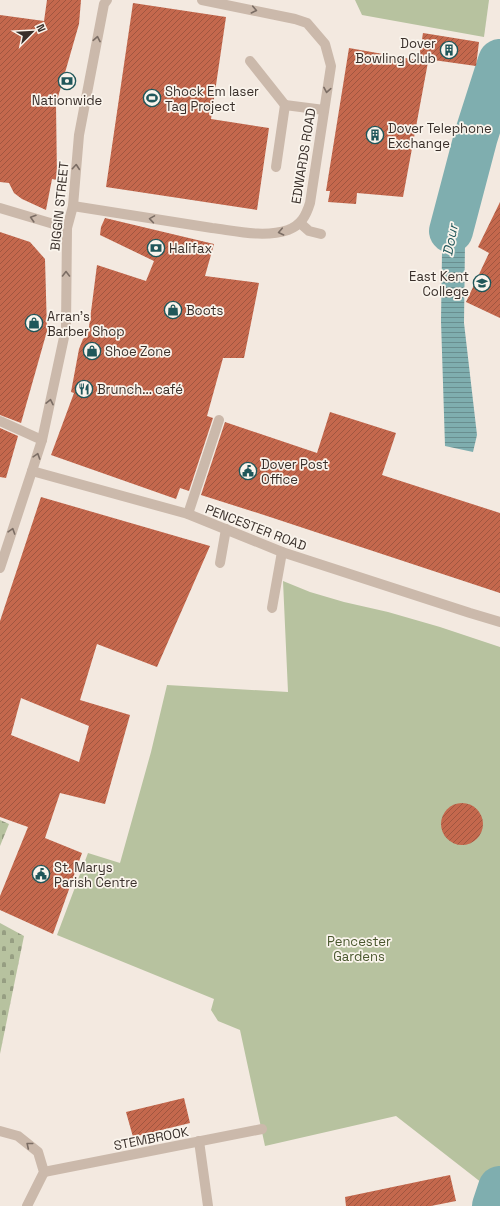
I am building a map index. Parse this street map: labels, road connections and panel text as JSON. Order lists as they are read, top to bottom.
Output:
{
  "streets": {
    "street": [
      "EDWARDS ROAD",
      "BIGGIN STREET",
      "PENCESTER ROAD",
      "STEMBROOK"
    ]
  },
  "crossings": [
    ["EDWARDS ROAD", "BIGGIN STREET"]
  ],
  "one_way": ["BIGGIN STREET"],
  "water": ["Dour"],
  "parks": ["Pencester Gardens"],
  "places": {
    "building": ["Dover Bowling Club", "Dover Telephone Exchange"],
    "bank": ["Nationwide", "Halifax"],
    "sports": ["Shock Em laser Tag Project"],
    "school or university": ["East Kent College"],
    "shop": ["Boots", "Arran's Barber Shop", "Shoe Zone"],
    "restaurant": ["Brunch... café"],
    "public building": ["Dover Post Office", "St. Marys Parish Centre"]
  },
  "north": "top right"
}
